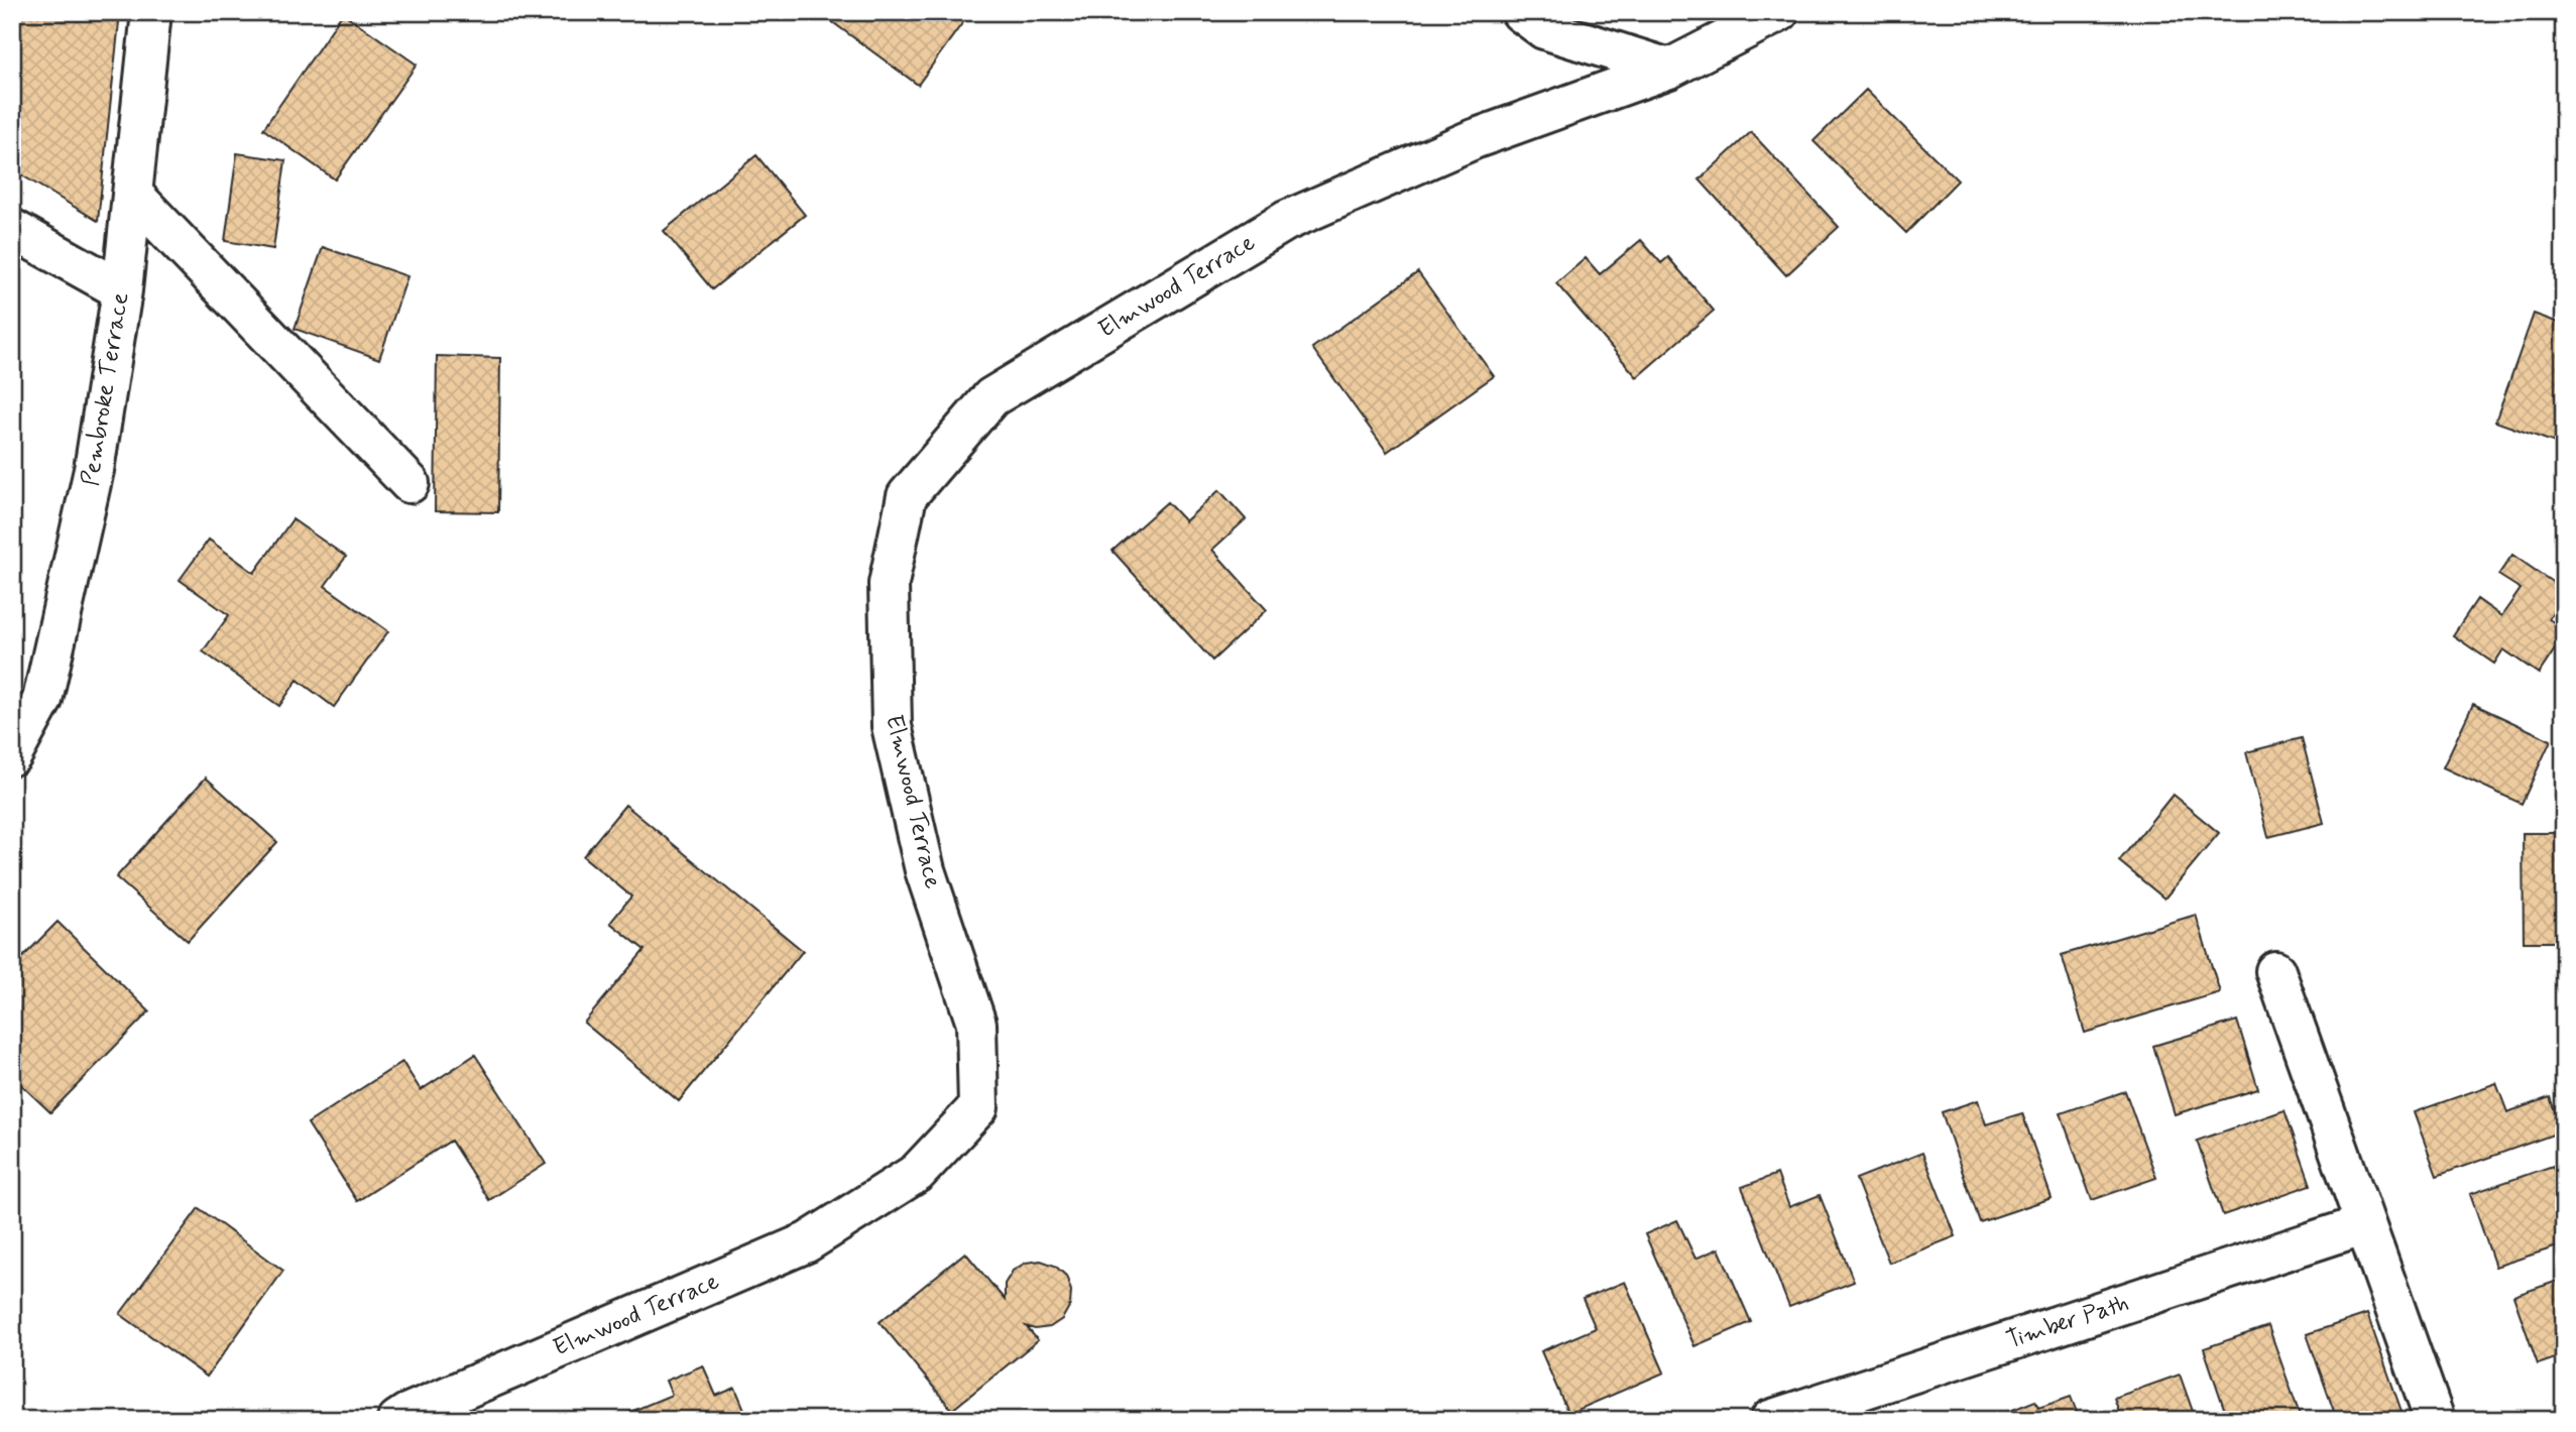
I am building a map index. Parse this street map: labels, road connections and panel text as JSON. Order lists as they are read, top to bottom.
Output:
{
  "streets": {
    "street": ["Elmwood Terrace", "Pembroke Terrace", "Timber Path"]
  }
}
